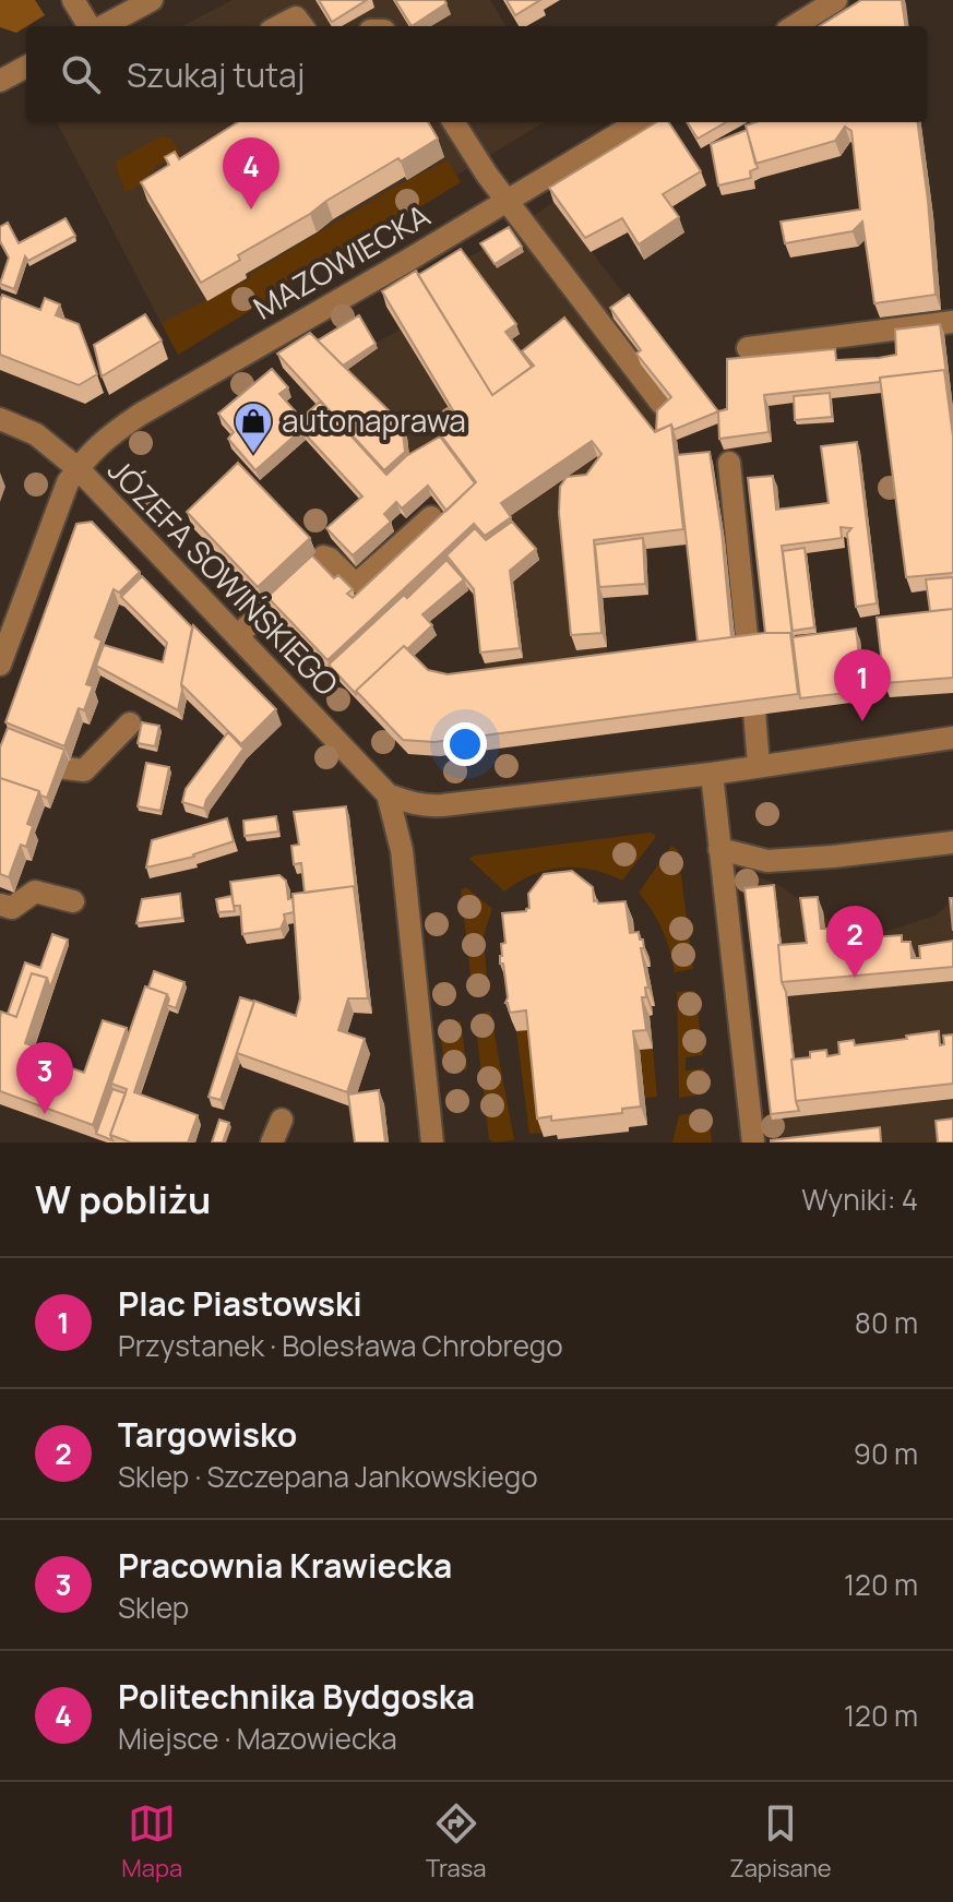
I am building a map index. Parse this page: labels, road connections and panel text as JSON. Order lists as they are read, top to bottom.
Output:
{
  "streets": {
    "street": ["MAZOWIECKA", "JÓZEFA SOWIŃSKIEGO"]
  },
  "crossings": [
    ["MAZOWIECKA", "JÓZEFA SOWIŃSKIEGO"]
  ],
  "places": {
    "shop": ["autonaprawa"]
  },
  "page": {
    "search": "Szukaj tutaj",
    "pins": [
      "4",
      "1",
      "2",
      "3"
    ],
    "heading": ["W pobliżu", "Wyniki: 4"],
    "list": [
      {
        "mark": "1",
        "name": "Plac Piastowski",
        "note": "Przystanek · Bolesława Chrobrego",
        "value": "80 m"
      },
      {
        "mark": "2",
        "name": "Targowisko",
        "note": "Sklep · Szczepana Jankowskiego",
        "value": "90 m"
      },
      {
        "mark": "3",
        "name": "Pracownia Krawiecka",
        "note": "Sklep",
        "value": "120 m"
      },
      {
        "mark": "4",
        "name": "Politechnika Bydgoska",
        "note": "Miejsce · Mazowiecka",
        "value": "120 m"
      }
    ],
    "nav": ["Mapa", "Trasa", "Zapisane"]
  }
}
